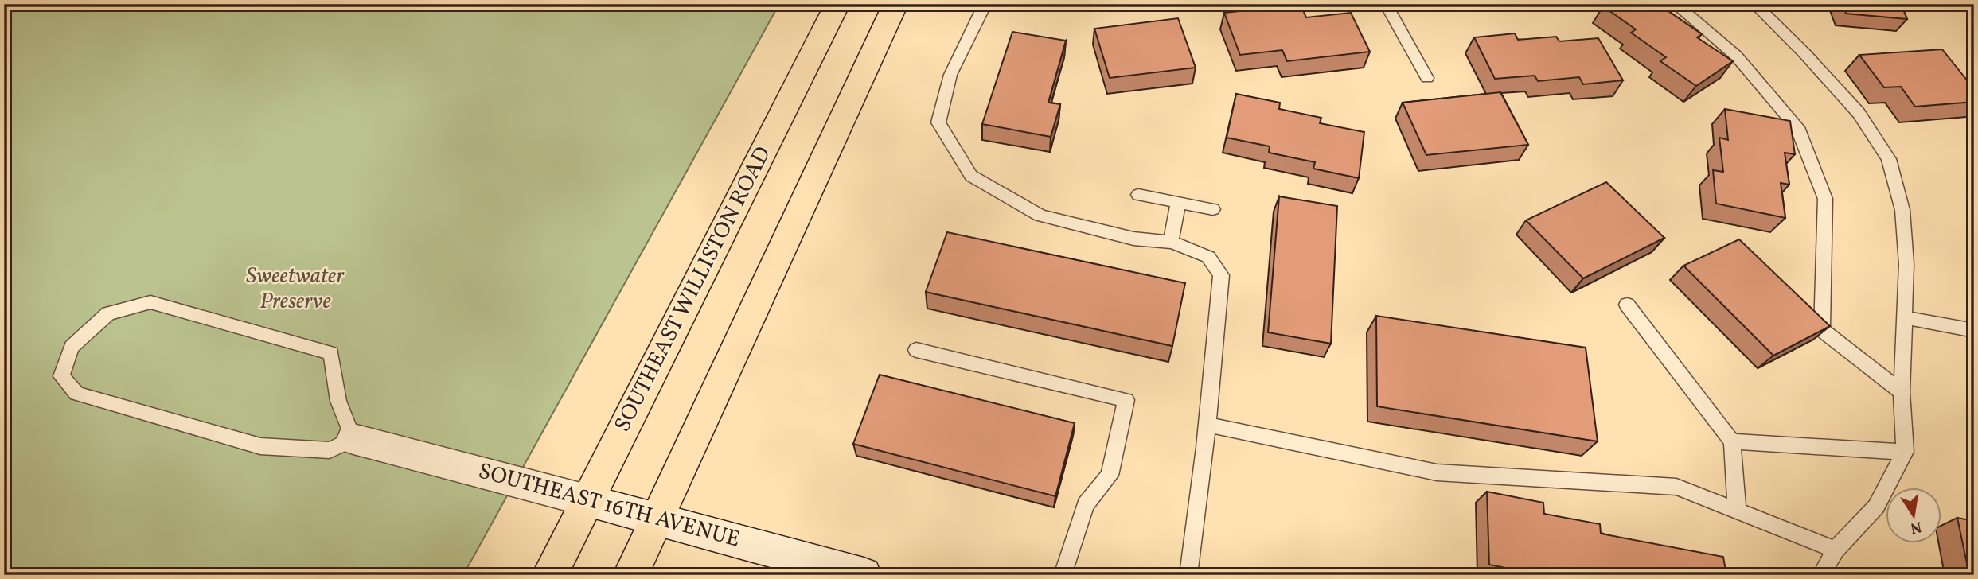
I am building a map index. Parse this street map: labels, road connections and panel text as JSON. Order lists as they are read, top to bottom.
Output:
{
  "streets": {
    "highway": ["SOUTHEAST WILLISTON ROAD"],
    "main road": ["SOUTHEAST 16TH AVENUE"]
  },
  "crossings": [
    ["SOUTHEAST WILLISTON ROAD", "SOUTHEAST 16TH AVENUE"]
  ],
  "parks": ["Sweetwater Preserve"],
  "north": "bottom"
}
